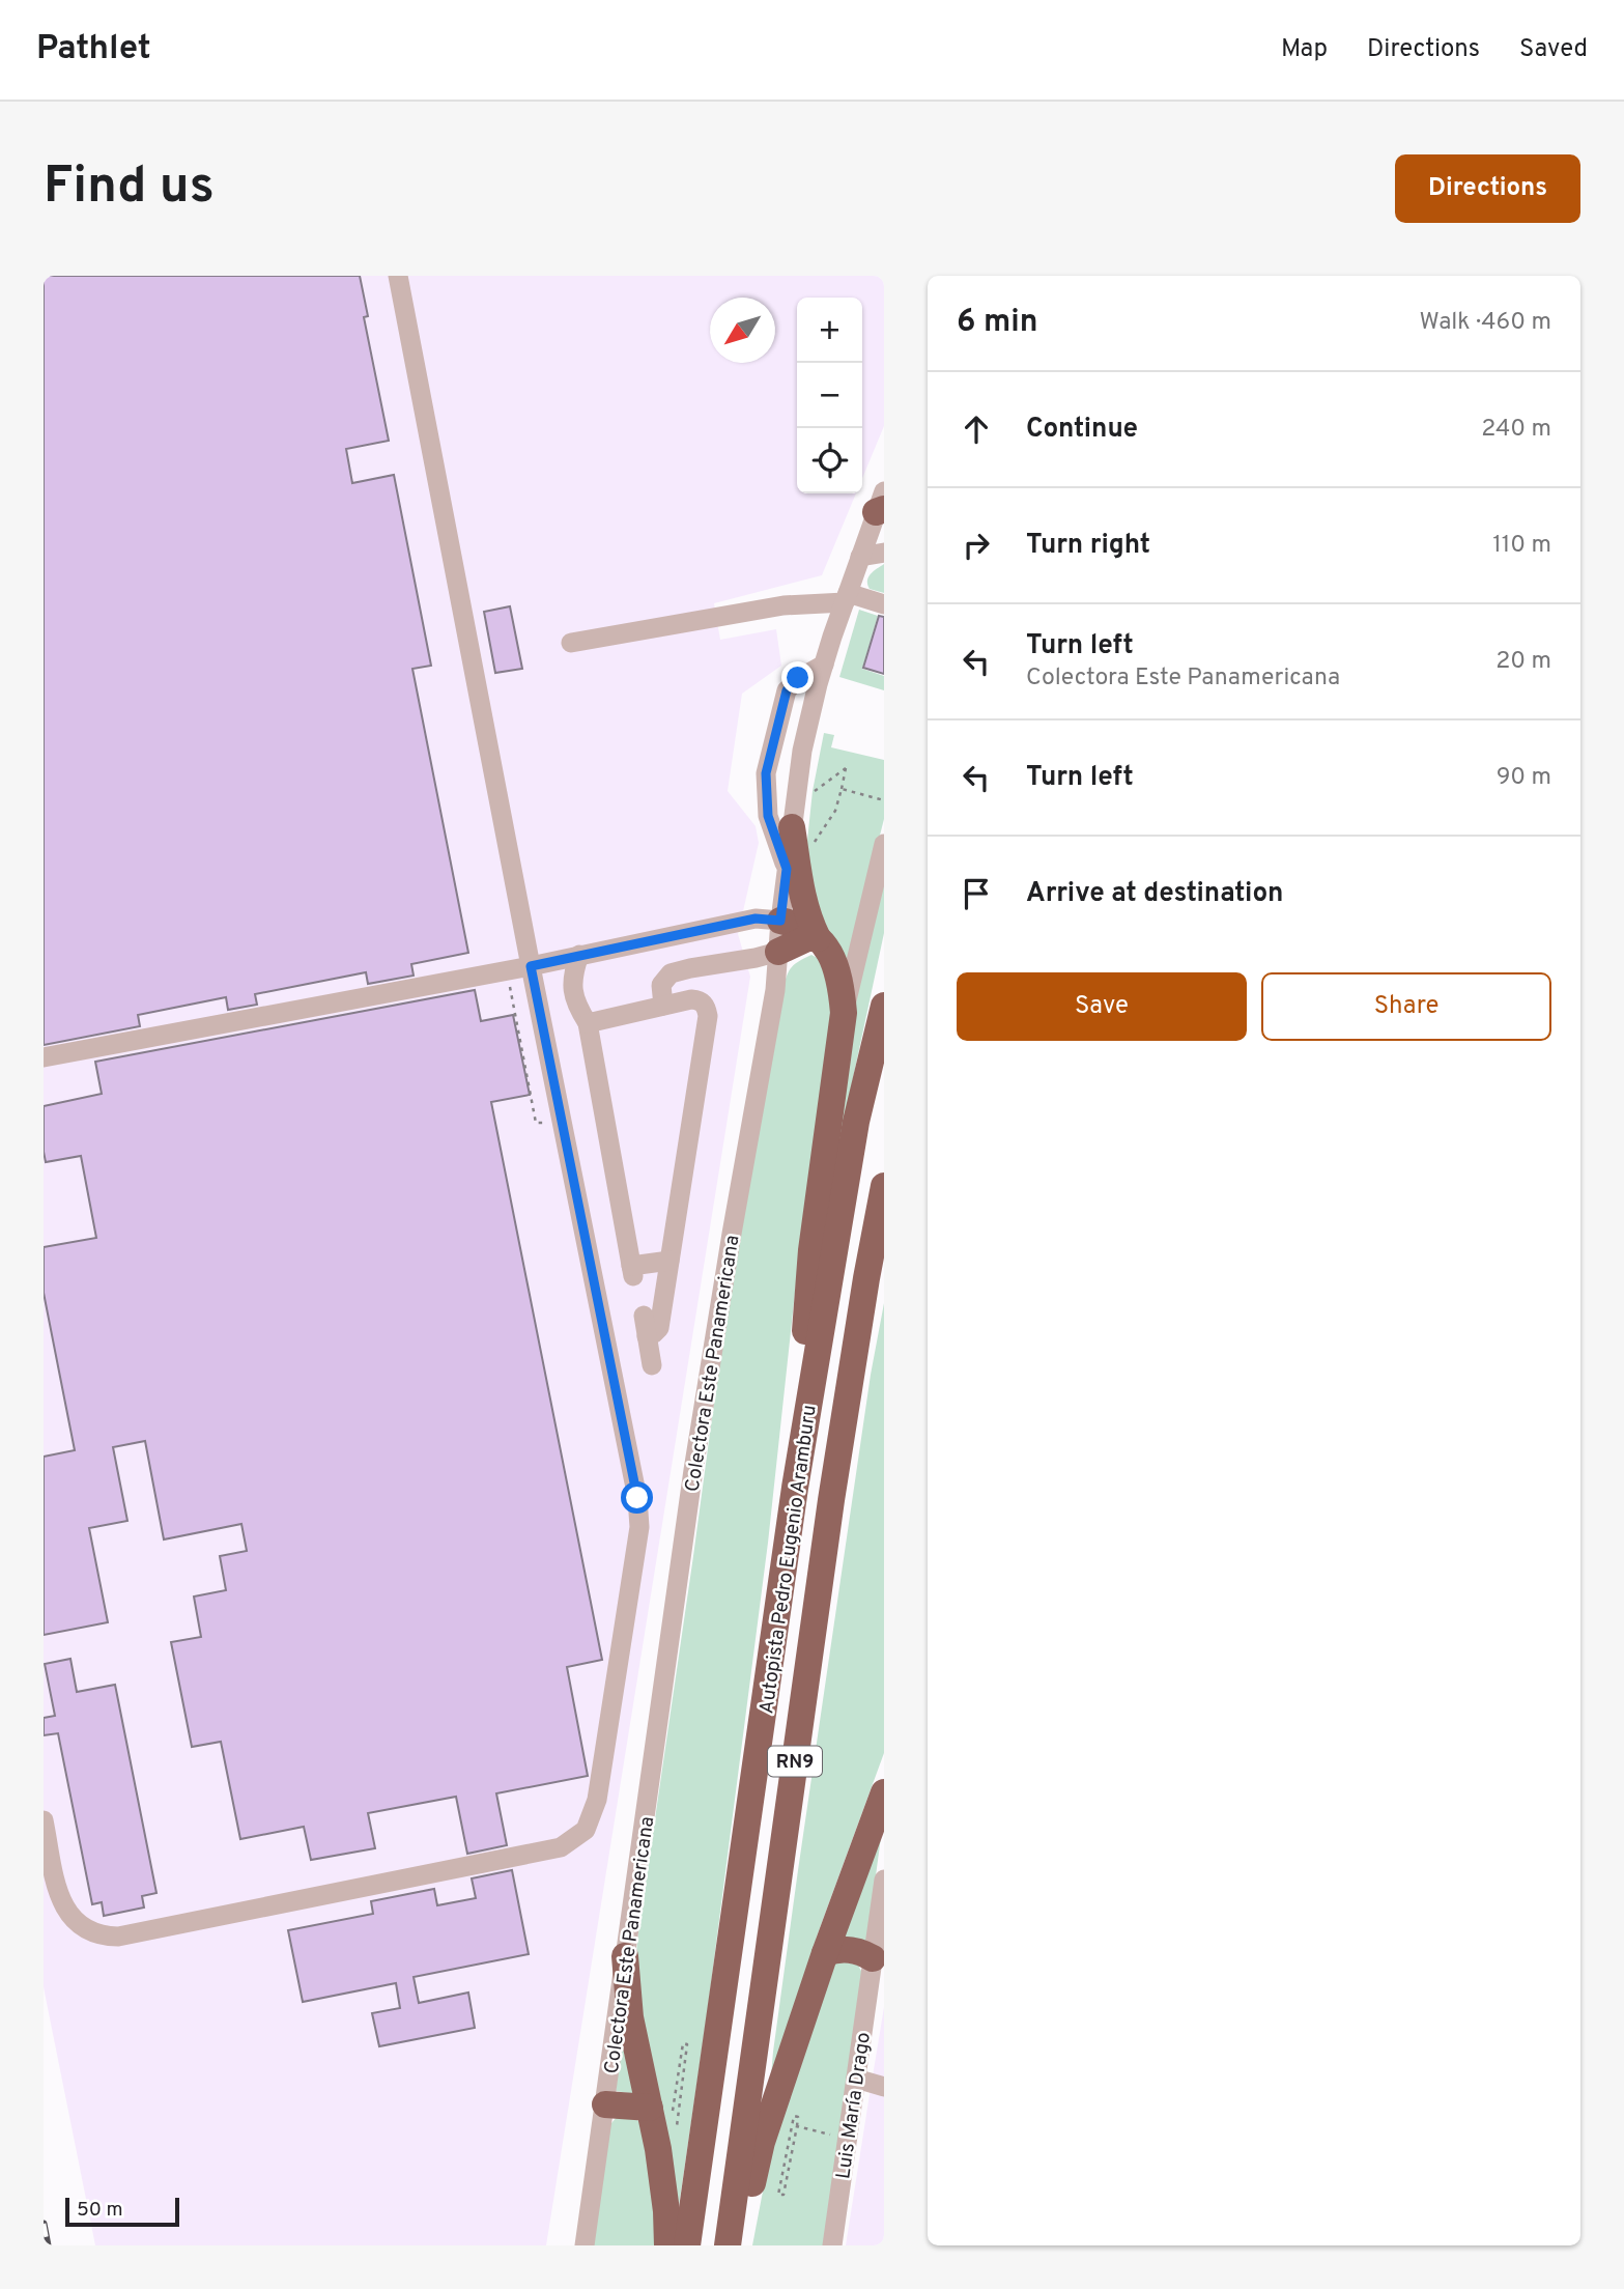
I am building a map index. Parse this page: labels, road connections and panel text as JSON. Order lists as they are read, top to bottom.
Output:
{
  "streets": {
    "highway": ["Autopista Pedro Eugenio Aramburu", "RN9"],
    "street": ["Colectora Este Panamericana", "Luis María Drago"]
  },
  "scale_bar": "50 m",
  "north": "bottom left",
  "page": {
    "header": "Pathlet",
    "nav": ["Map", "Directions", "Saved"],
    "buttons": [
      "Directions",
      ["Save", "Share"]
    ],
    "title": "Find us",
    "heading": ["6 min", "Walk · 460 m"],
    "map_buttons": ["+", "−"],
    "list": [
      ["Continue", "240 m"],
      ["Turn right", "110 m"],
      ["Turn left", "Colectora Este Panamericana", "20 m"],
      ["Turn left", "90 m"],
      "Arrive at destination"
    ],
    "scale": "50 m"
  }
}
